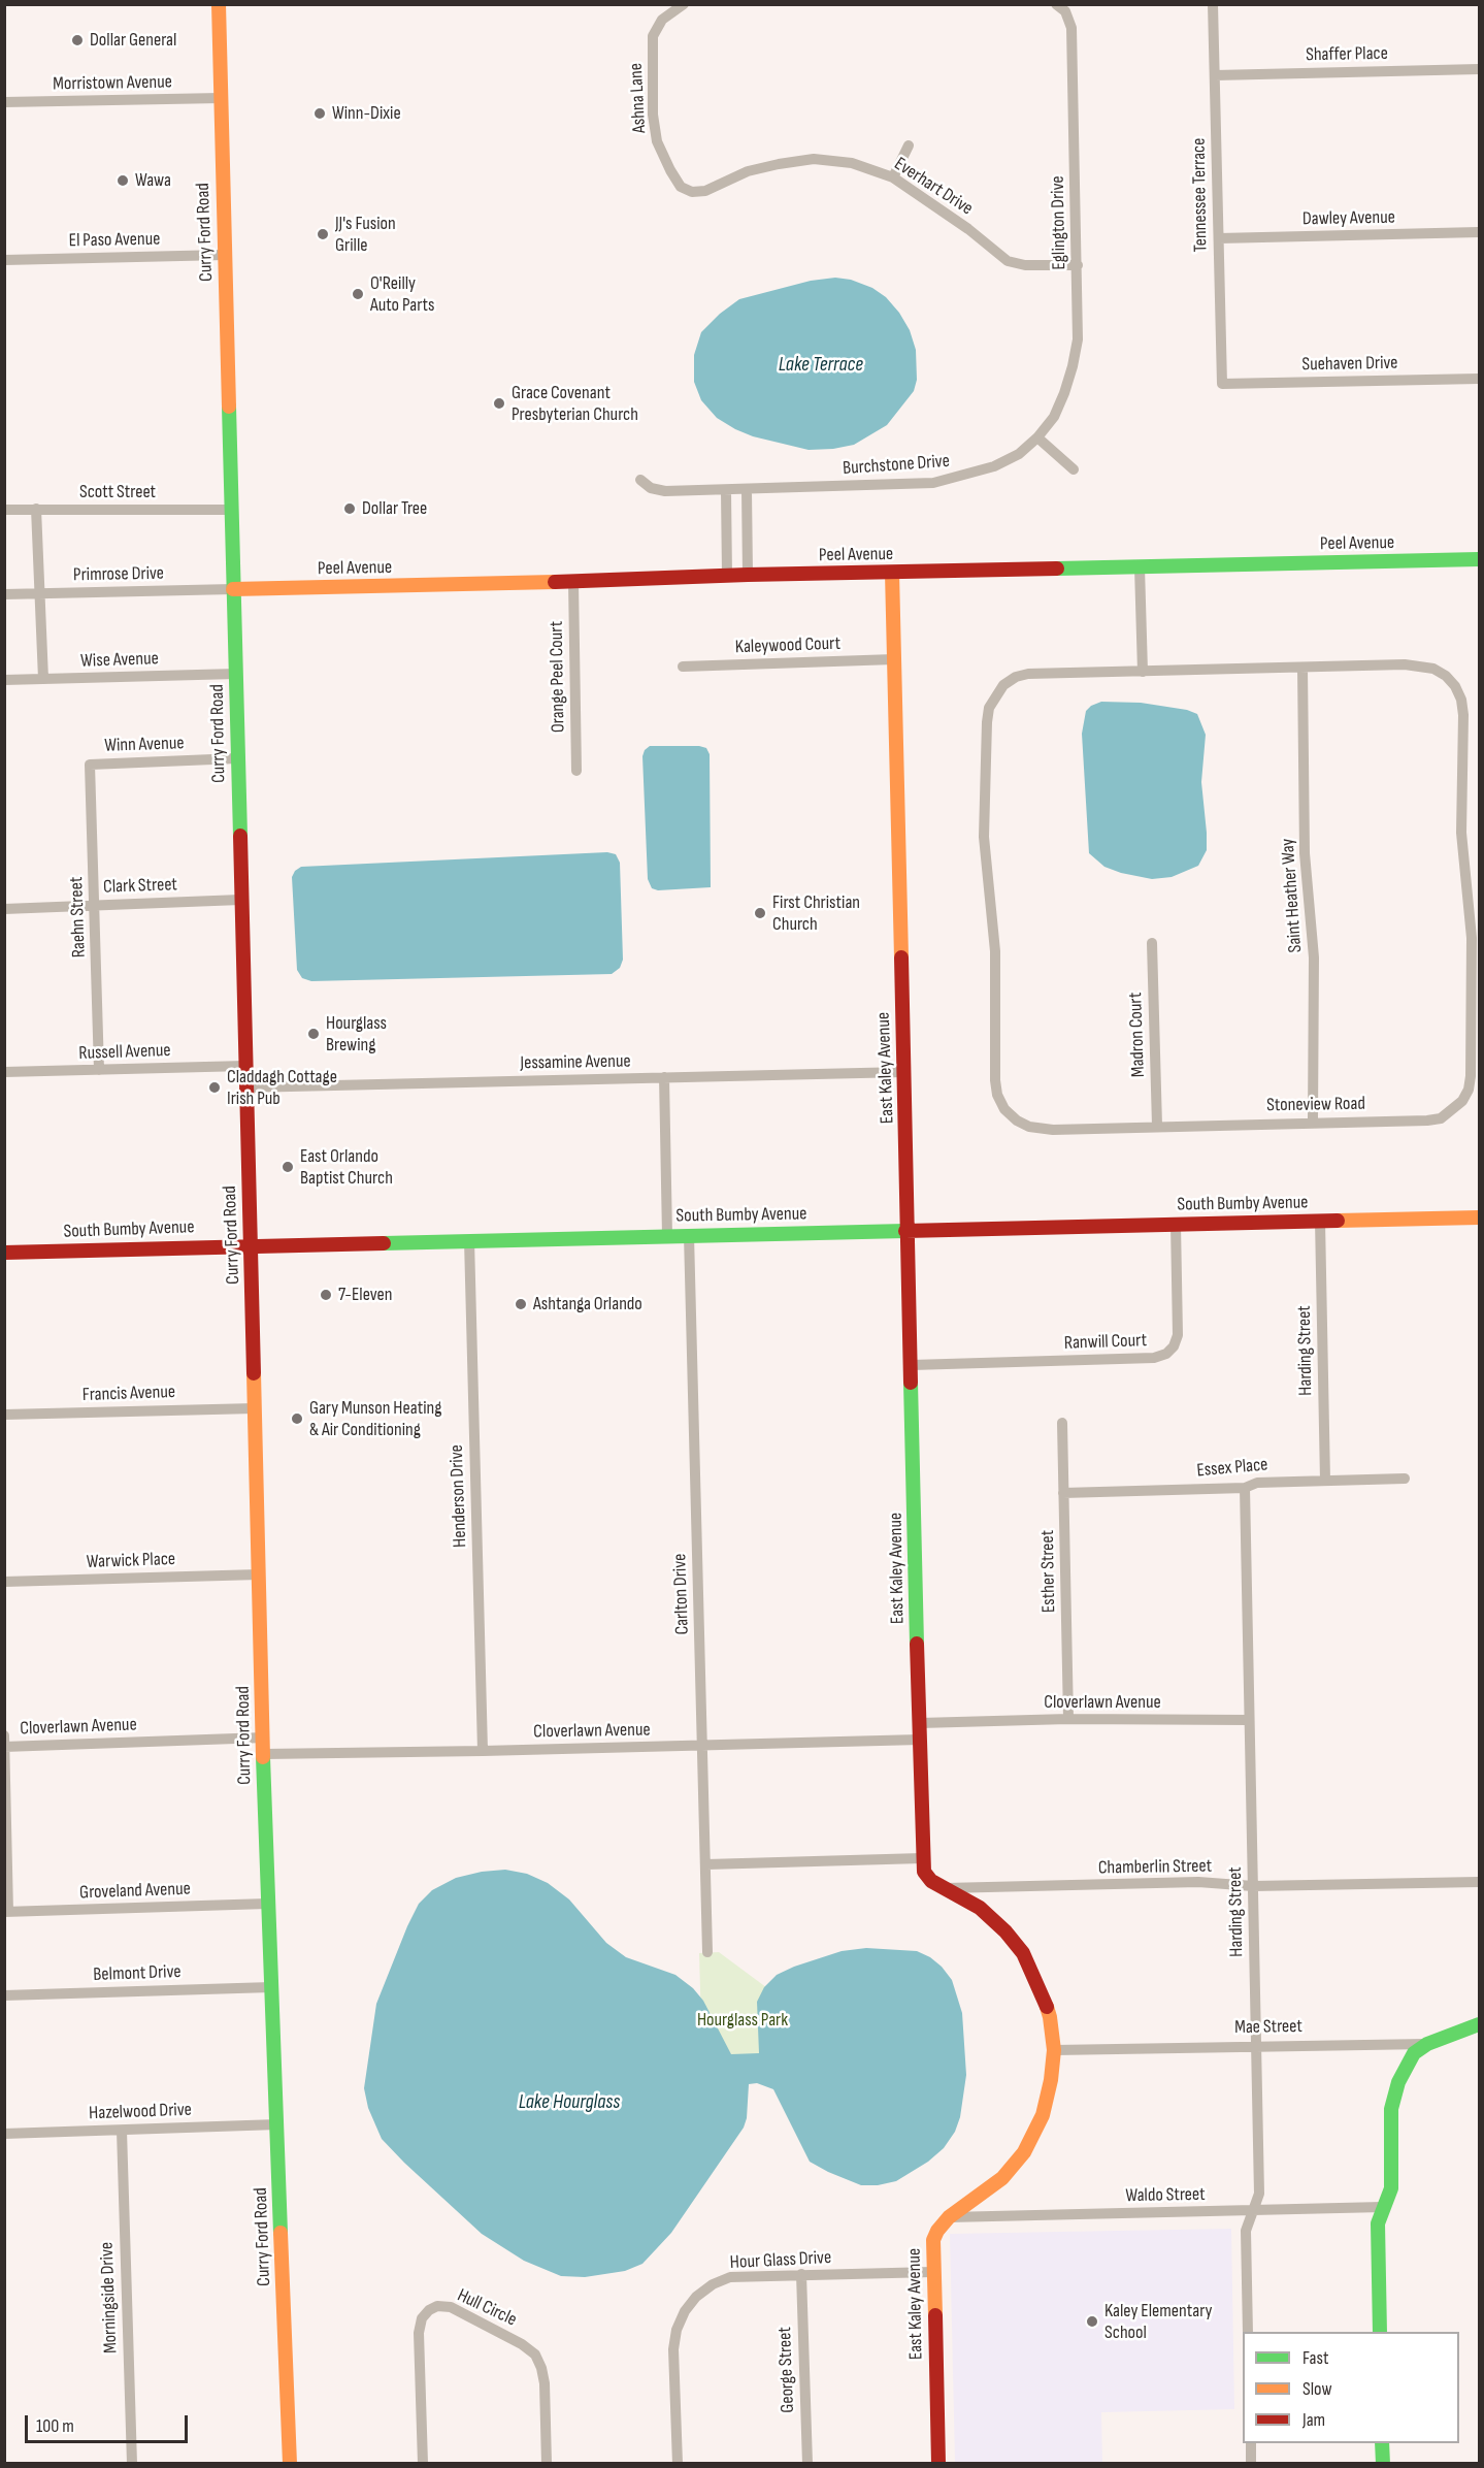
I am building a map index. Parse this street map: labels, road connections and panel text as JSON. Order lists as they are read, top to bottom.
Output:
{
  "streets": {
    "street": [
      "Shaffer Place",
      "Morristown Avenue",
      "Ashna Lane",
      "Everhart Drive",
      "Tennessee Terrace",
      "Dawley Avenue",
      "Eglington Drive",
      "Curry Ford Road",
      "El Paso Avenue",
      "Suehaven Drive",
      "Burchstone Drive",
      "Scott Street",
      "Peel Avenue",
      "Primrose Drive",
      "Kaleywood Court",
      "Wise Avenue",
      "Orange Peel Court",
      "Winn Avenue",
      "Clark Street",
      "Saint Heather Way",
      "Raehn Street",
      "Madron Court",
      "Russell Avenue",
      "Jessamine Avenue",
      "East Kaley Avenue",
      "Stoneview Road",
      "South Bumby Avenue",
      "Ranwill Court",
      "Harding Street",
      "Francis Avenue",
      "Essex Place",
      "Henderson Drive",
      "Warwick Place",
      "Esther Street",
      "Carlton Drive",
      "Cloverlawn Avenue",
      "Chamberlin Street",
      "Groveland Avenue",
      "Belmont Drive",
      "Mae Street",
      "Hazelwood Drive",
      "Waldo Street",
      "Hour Glass Drive",
      "Morningside Drive",
      "Hull Circle",
      "George Street"
    ]
  },
  "crossings": [
    ["Shaffer Place", "Tennessee Terrace"],
    ["Morristown Avenue", "Curry Ford Road"],
    ["Ashna Lane", "Everhart Drive"],
    ["Everhart Drive", "Eglington Drive"],
    ["Tennessee Terrace", "Dawley Avenue"],
    ["Tennessee Terrace", "Suehaven Drive"],
    ["Eglington Drive", "Burchstone Drive"],
    ["Curry Ford Road", "El Paso Avenue"],
    ["Curry Ford Road", "Scott Street"],
    ["Curry Ford Road", "Peel Avenue"],
    ["Curry Ford Road", "Primrose Drive"],
    ["Curry Ford Road", "Wise Avenue"],
    ["Curry Ford Road", "Winn Avenue"],
    ["Curry Ford Road", "Clark Street"],
    ["Curry Ford Road", "Russell Avenue"],
    ["Curry Ford Road", "Jessamine Avenue"],
    ["Curry Ford Road", "South Bumby Avenue"],
    ["Curry Ford Road", "Francis Avenue"],
    ["Curry Ford Road", "Warwick Place"],
    ["Curry Ford Road", "Cloverlawn Avenue"],
    ["Curry Ford Road", "Groveland Avenue"],
    ["Curry Ford Road", "Belmont Drive"],
    ["Curry Ford Road", "Hazelwood Drive"],
    ["Peel Avenue", "Primrose Drive"],
    ["Peel Avenue", "Orange Peel Court"],
    ["Peel Avenue", "East Kaley Avenue"],
    ["Kaleywood Court", "East Kaley Avenue"],
    ["Winn Avenue", "Raehn Street"],
    ["Clark Street", "Raehn Street"],
    ["Saint Heather Way", "Stoneview Road"],
    ["Raehn Street", "Russell Avenue"],
    ["Madron Court", "Stoneview Road"],
    ["Jessamine Avenue", "East Kaley Avenue"],
    ["East Kaley Avenue", "South Bumby Avenue"],
    ["East Kaley Avenue", "Ranwill Court"],
    ["East Kaley Avenue", "Cloverlawn Avenue"],
    ["East Kaley Avenue", "Chamberlin Street"],
    ["East Kaley Avenue", "Mae Street"],
    ["East Kaley Avenue", "Waldo Street"],
    ["East Kaley Avenue", "Hour Glass Drive"],
    ["South Bumby Avenue", "Ranwill Court"],
    ["South Bumby Avenue", "Harding Street"],
    ["South Bumby Avenue", "Henderson Drive"],
    ["South Bumby Avenue", "Carlton Drive"],
    ["Harding Street", "Essex Place"],
    ["Harding Street", "Cloverlawn Avenue"],
    ["Harding Street", "Chamberlin Street"],
    ["Harding Street", "Mae Street"],
    ["Harding Street", "Waldo Street"],
    ["Essex Place", "Esther Street"],
    ["Henderson Drive", "Cloverlawn Avenue"],
    ["Esther Street", "Cloverlawn Avenue"],
    ["Carlton Drive", "Cloverlawn Avenue"],
    ["Hazelwood Drive", "Morningside Drive"],
    ["Hour Glass Drive", "George Street"]
  ],
  "water": ["Lake Terrace", "Lake Hourglass"],
  "parks": ["Hourglass Park"],
  "places": [
    "Dollar General",
    "Winn-Dixie",
    "Wawa",
    "JJ's Fusion Grille",
    "O'Reilly Auto Parts",
    "Grace Covenant Presbyterian Church",
    "Dollar Tree",
    "First Christian Church",
    "Hourglass Brewing",
    "Claddagh Cottage Irish Pub",
    "East Orlando Baptist Church",
    "7-Eleven",
    "Ashtanga Orlando",
    "Gary Munson Heating & Air Conditioning",
    "Kaley Elementary School"
  ],
  "legend": ["Fast", "Slow", "Jam"],
  "scale_bar": "100 m"
}
